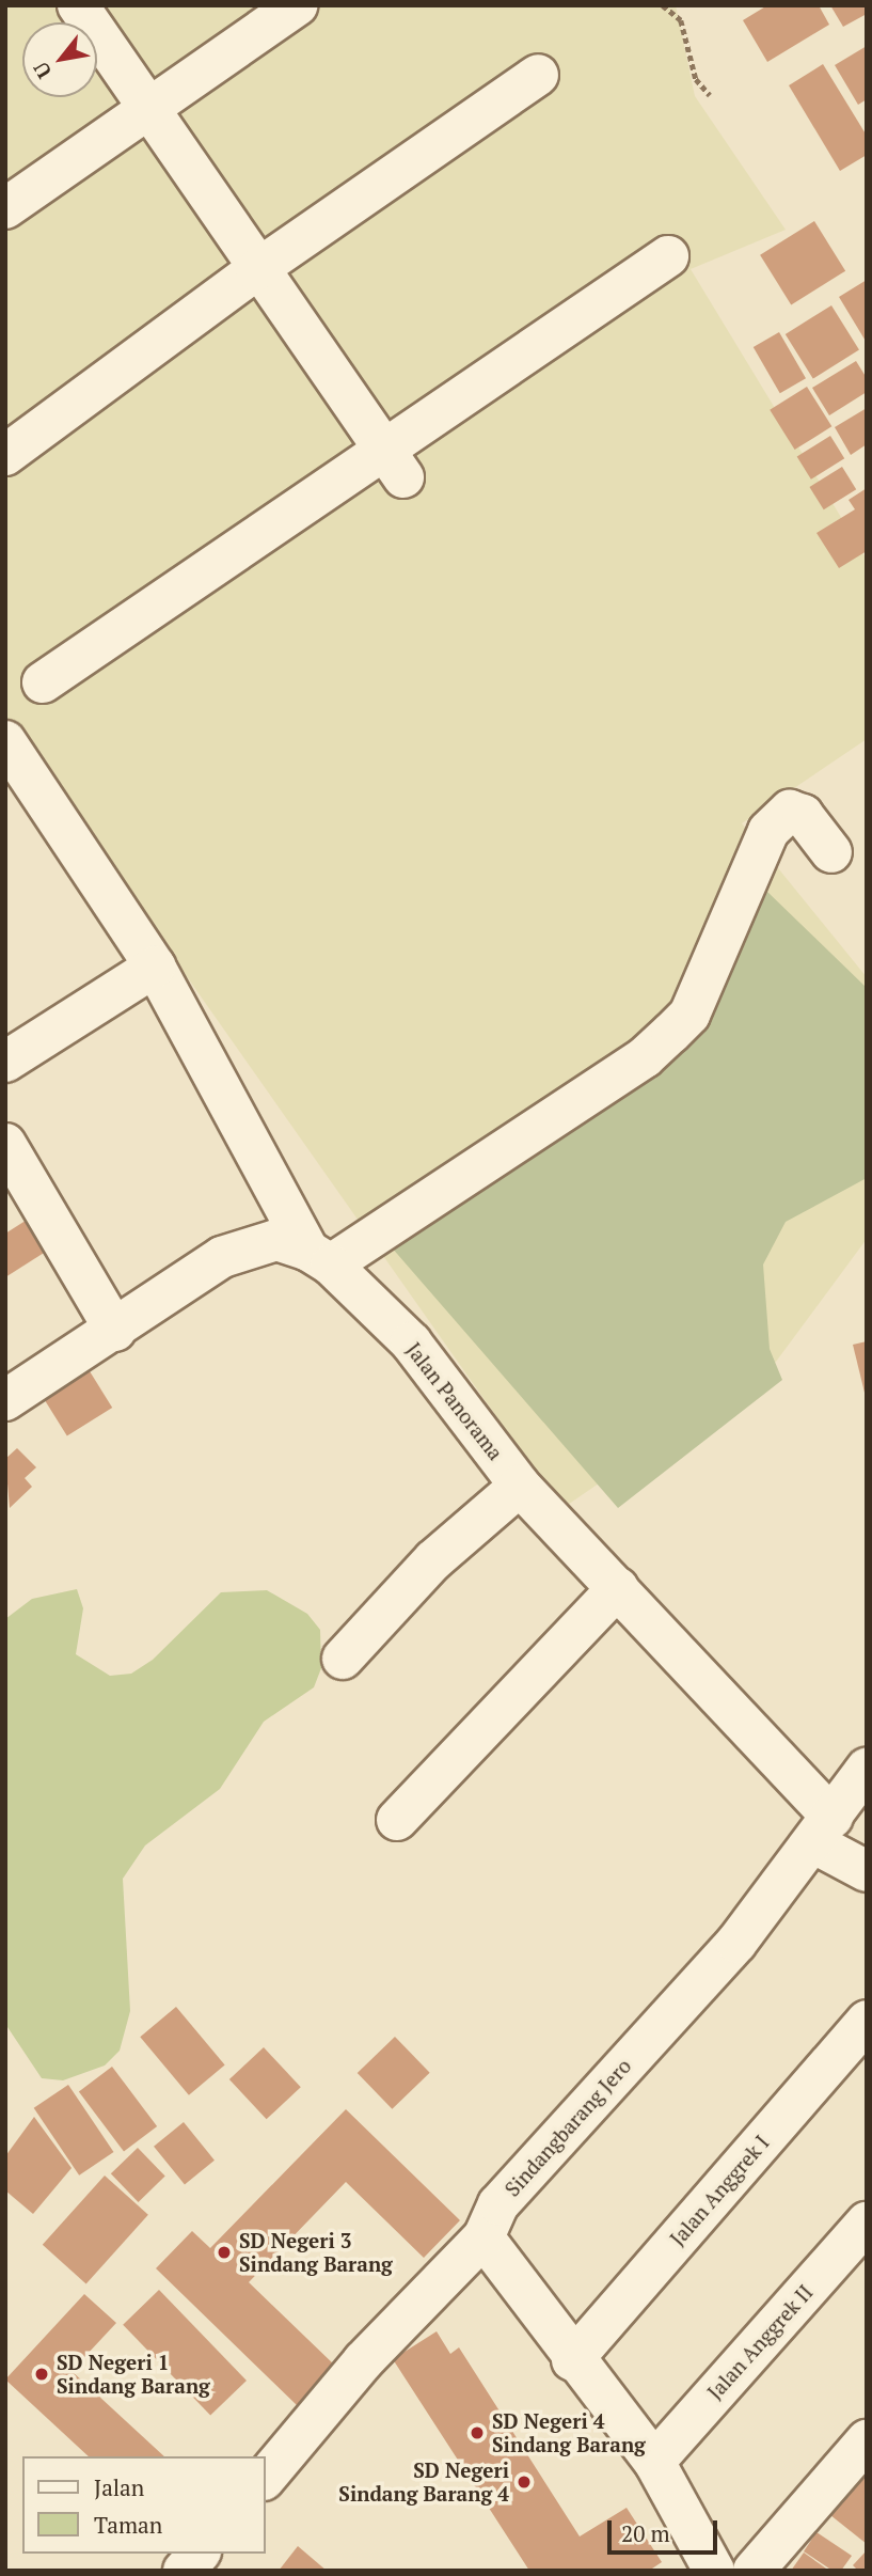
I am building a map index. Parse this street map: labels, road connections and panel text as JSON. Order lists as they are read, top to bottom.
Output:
{
  "streets": {
    "street": [
      "Jalan Panorama",
      "Sindangbarang Jero",
      "Jalan Anggrek I",
      "Jalan Anggrek II"
    ]
  },
  "crossings": [
    ["Jalan Panorama", "Sindangbarang Jero"]
  ],
  "places": [
    "SD Negeri 3 Sindang Barang",
    "SD Negeri 1 Sindang Barang",
    "SD Negeri 4 Sindang Barang",
    "SD Negeri Sindang Barang 4"
  ],
  "legend": ["Jalan", "Taman"],
  "scale_bar": "20 m",
  "north": "bottom left"
}
